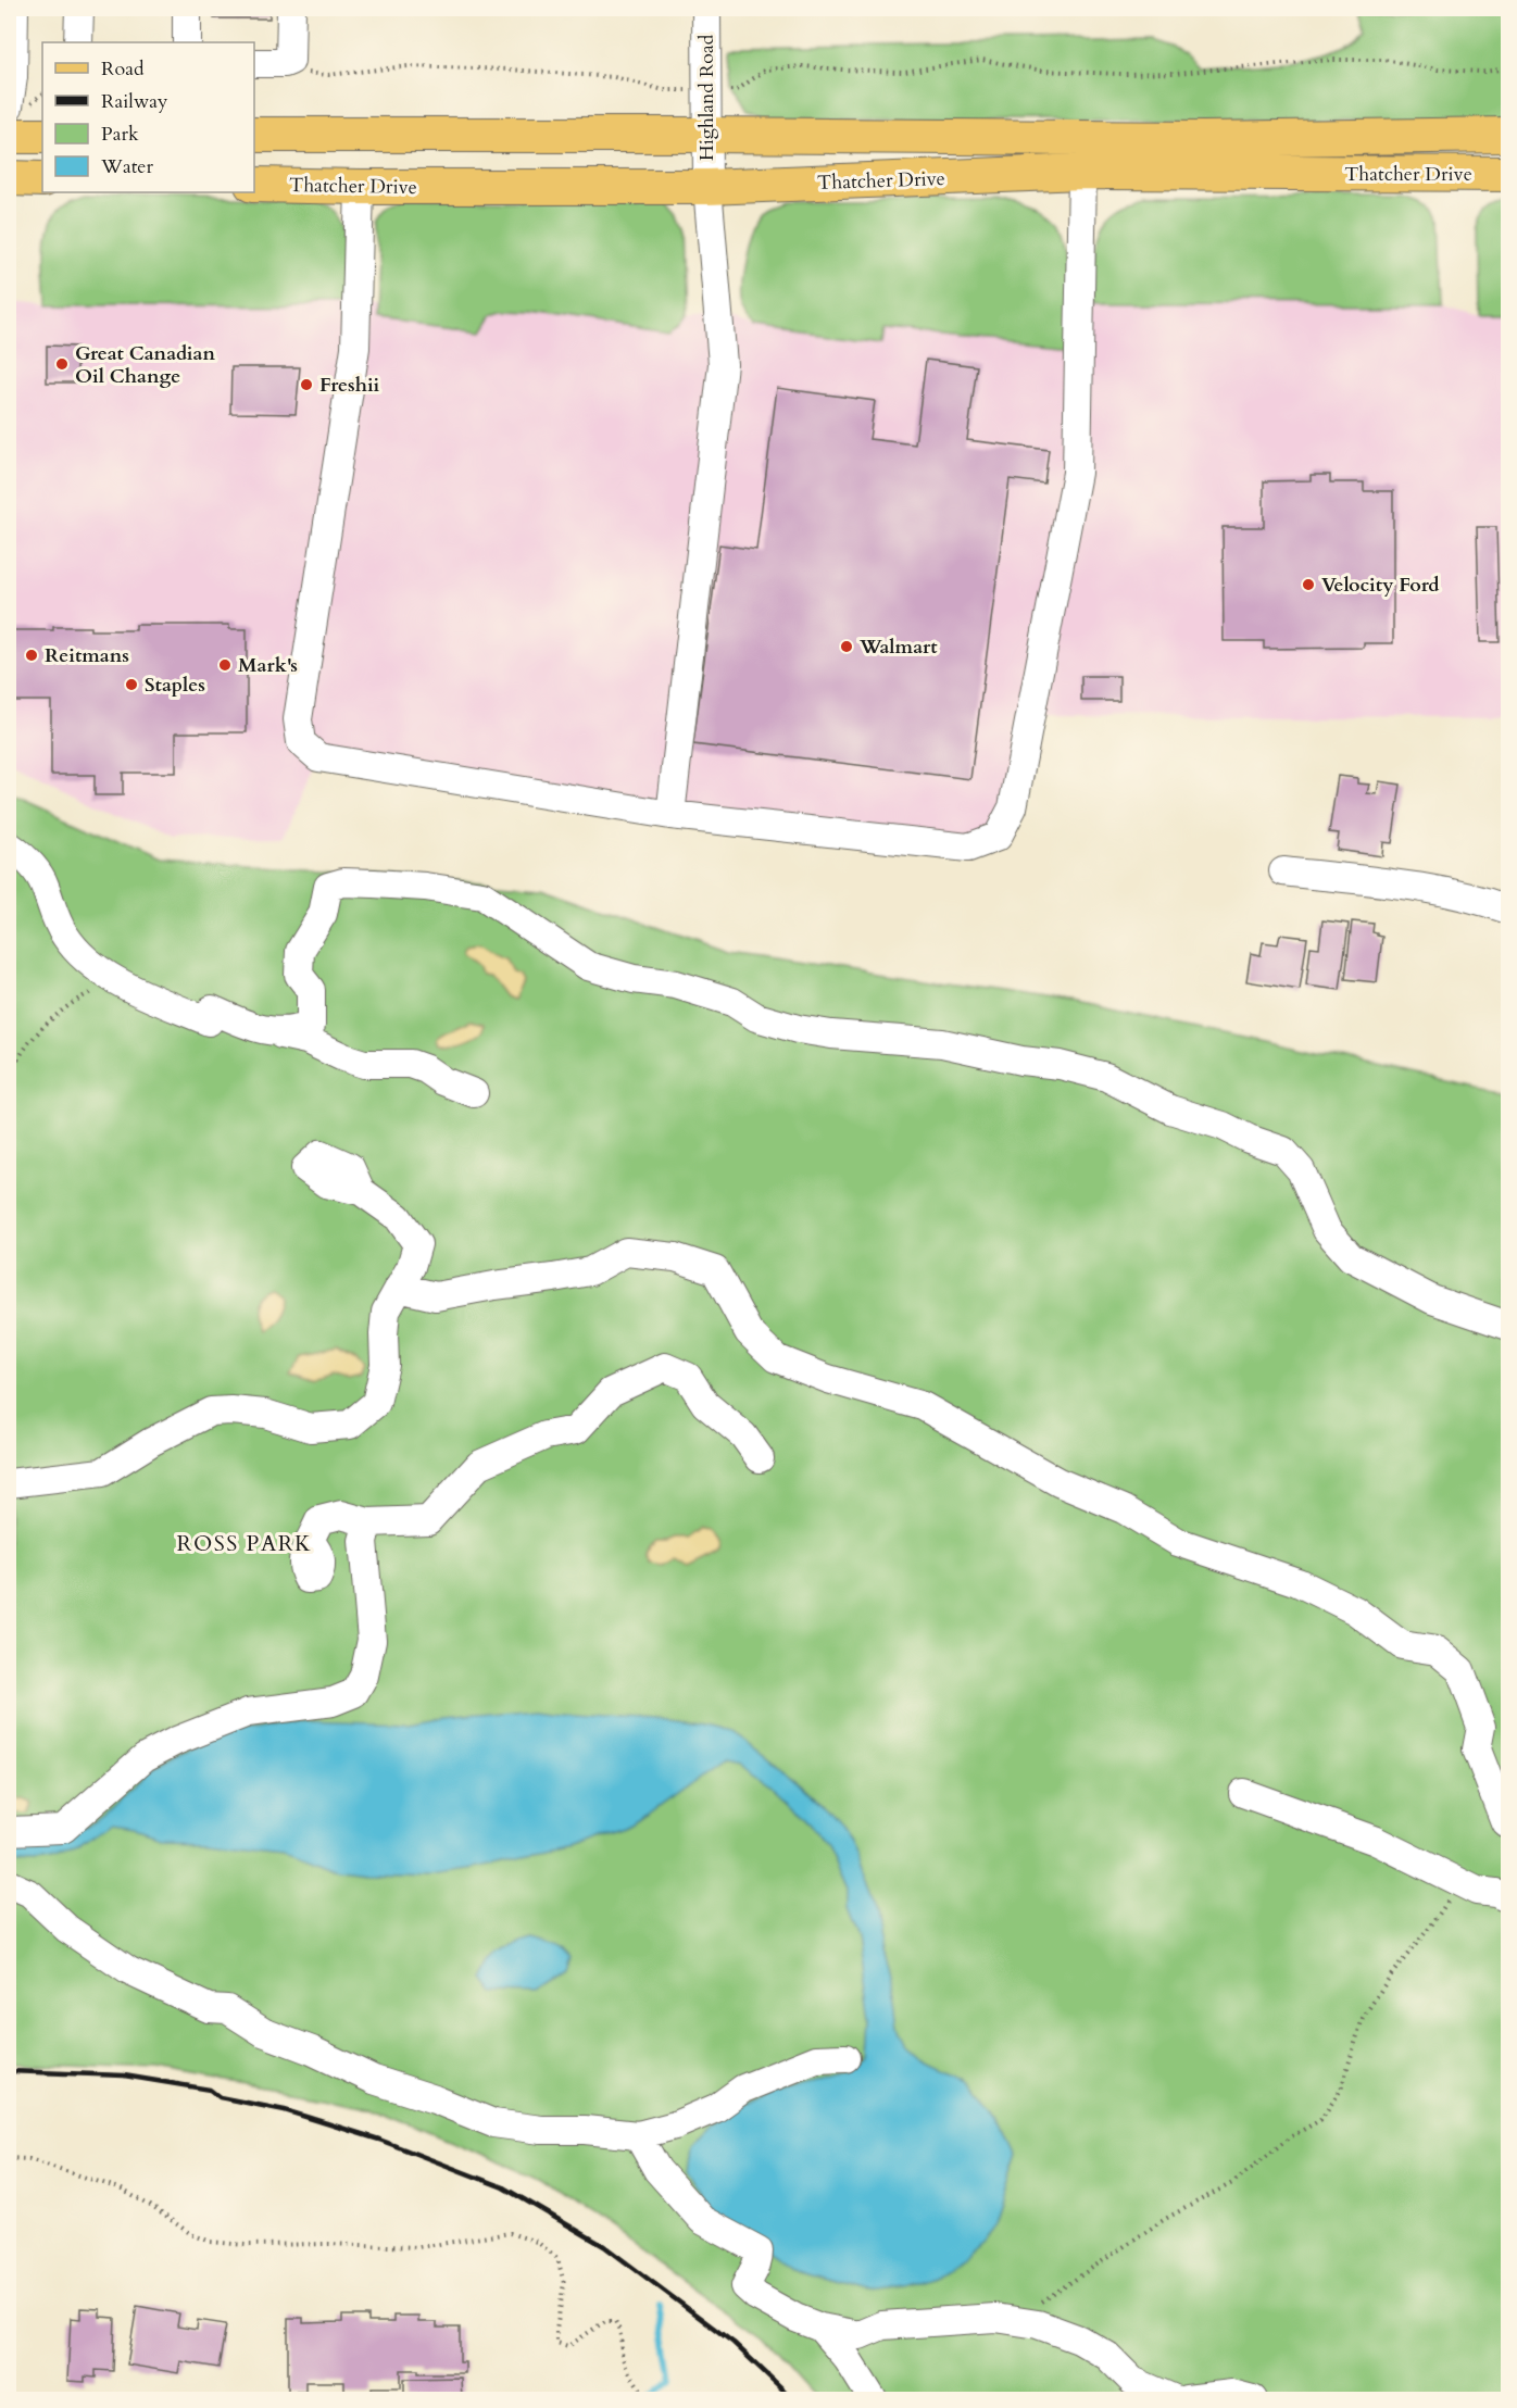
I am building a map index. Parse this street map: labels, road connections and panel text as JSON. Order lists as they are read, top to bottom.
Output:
{
  "streets": {
    "main road": ["Thatcher Drive"],
    "street": ["Highland Road"]
  },
  "crossings": [
    ["Highland Road", "Thatcher Drive"]
  ],
  "districts": ["ROSS PARK"],
  "places": [
    "Great Canadian Oil Change",
    "Freshii",
    "Velocity Ford",
    "Walmart",
    "Reitmans",
    "Mark's",
    "Staples"
  ],
  "legend": [
    "Road",
    "Railway",
    "Park",
    "Water"
  ]
}
